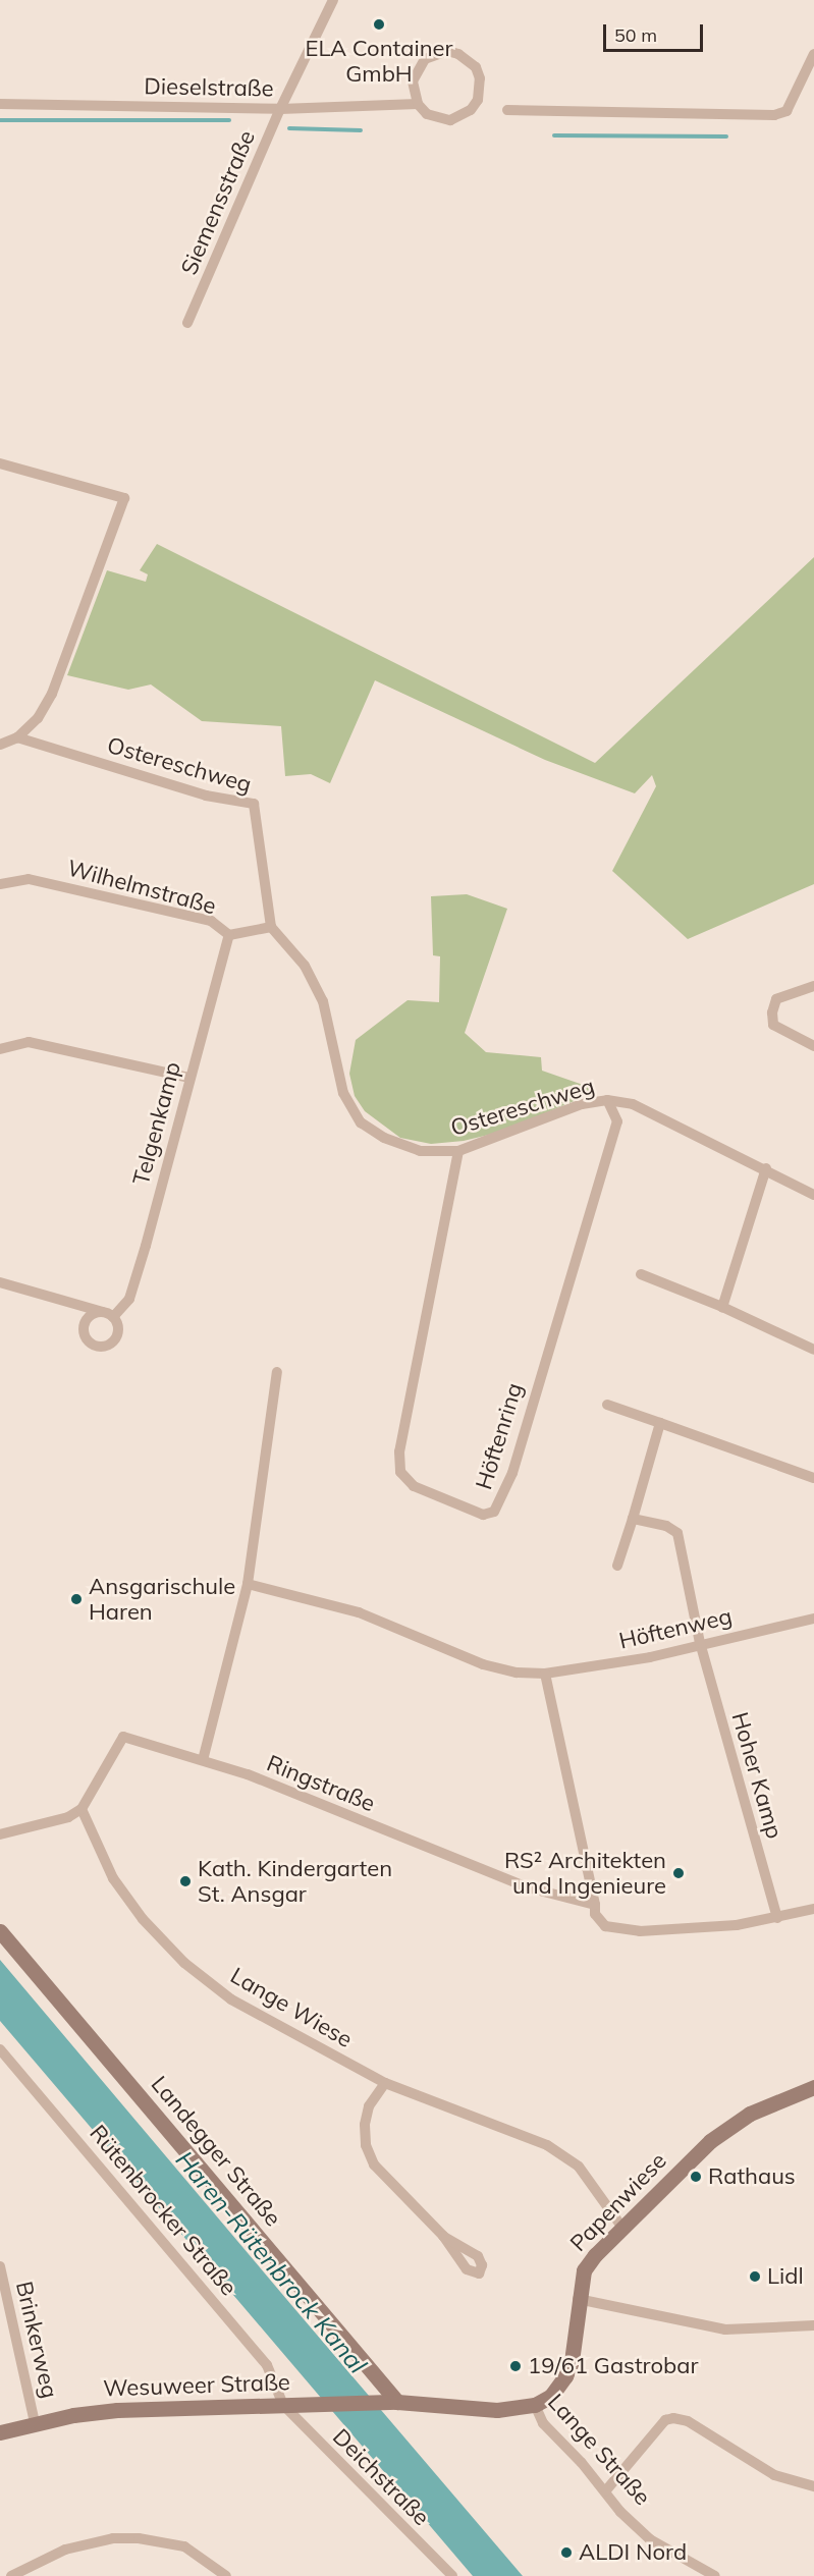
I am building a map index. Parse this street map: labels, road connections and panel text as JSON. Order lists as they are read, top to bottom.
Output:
{
  "streets": {
    "main road": [
      "Landegger Straße",
      "Papenwiese",
      "Wesuweer Straße",
      "Lange Straße"
    ],
    "street": [
      "Dieselstraße",
      "Siemensstraße",
      "Ostereschweg",
      "Wilhelmstraße",
      "Telgenkamp",
      "Höftenring",
      "Höftenweg",
      "Hoher Kamp",
      "Ringstraße",
      "Lange Wiese",
      "Rütenbrocker Straße",
      "Brinkerweg",
      "Deichstraße"
    ]
  },
  "crossings": [
    ["Dieselstraße", "Siemensstraße"],
    ["Ostereschweg", "Wilhelmstraße"],
    ["Ostereschweg", "Höftenring"],
    ["Wilhelmstraße", "Telgenkamp"],
    ["Höftenweg", "Hoher Kamp"],
    ["Ringstraße", "Lange Wiese"],
    ["Lange Wiese", "Papenwiese"],
    ["Landegger Straße", "Wesuweer Straße"],
    ["Landegger Straße", "Lange Straße"],
    ["Papenwiese", "Lange Straße"],
    ["Rütenbrocker Straße", "Wesuweer Straße"],
    ["Rütenbrocker Straße", "Deichstraße"],
    ["Brinkerweg", "Wesuweer Straße"],
    ["Wesuweer Straße", "Lange Straße"],
    ["Wesuweer Straße", "Deichstraße"]
  ],
  "water": ["Haren-Rütenbrock Kanal"],
  "places": [
    "ELA Container GmbH",
    "Ansgarischule Haren",
    "RS² Architekten und Ingenieure",
    "Kath. Kindergarten St. Ansgar",
    "Rathaus",
    "Lidl",
    "19/61 Gastrobar",
    "ALDI Nord"
  ],
  "scale_bar": "50 m"
}
